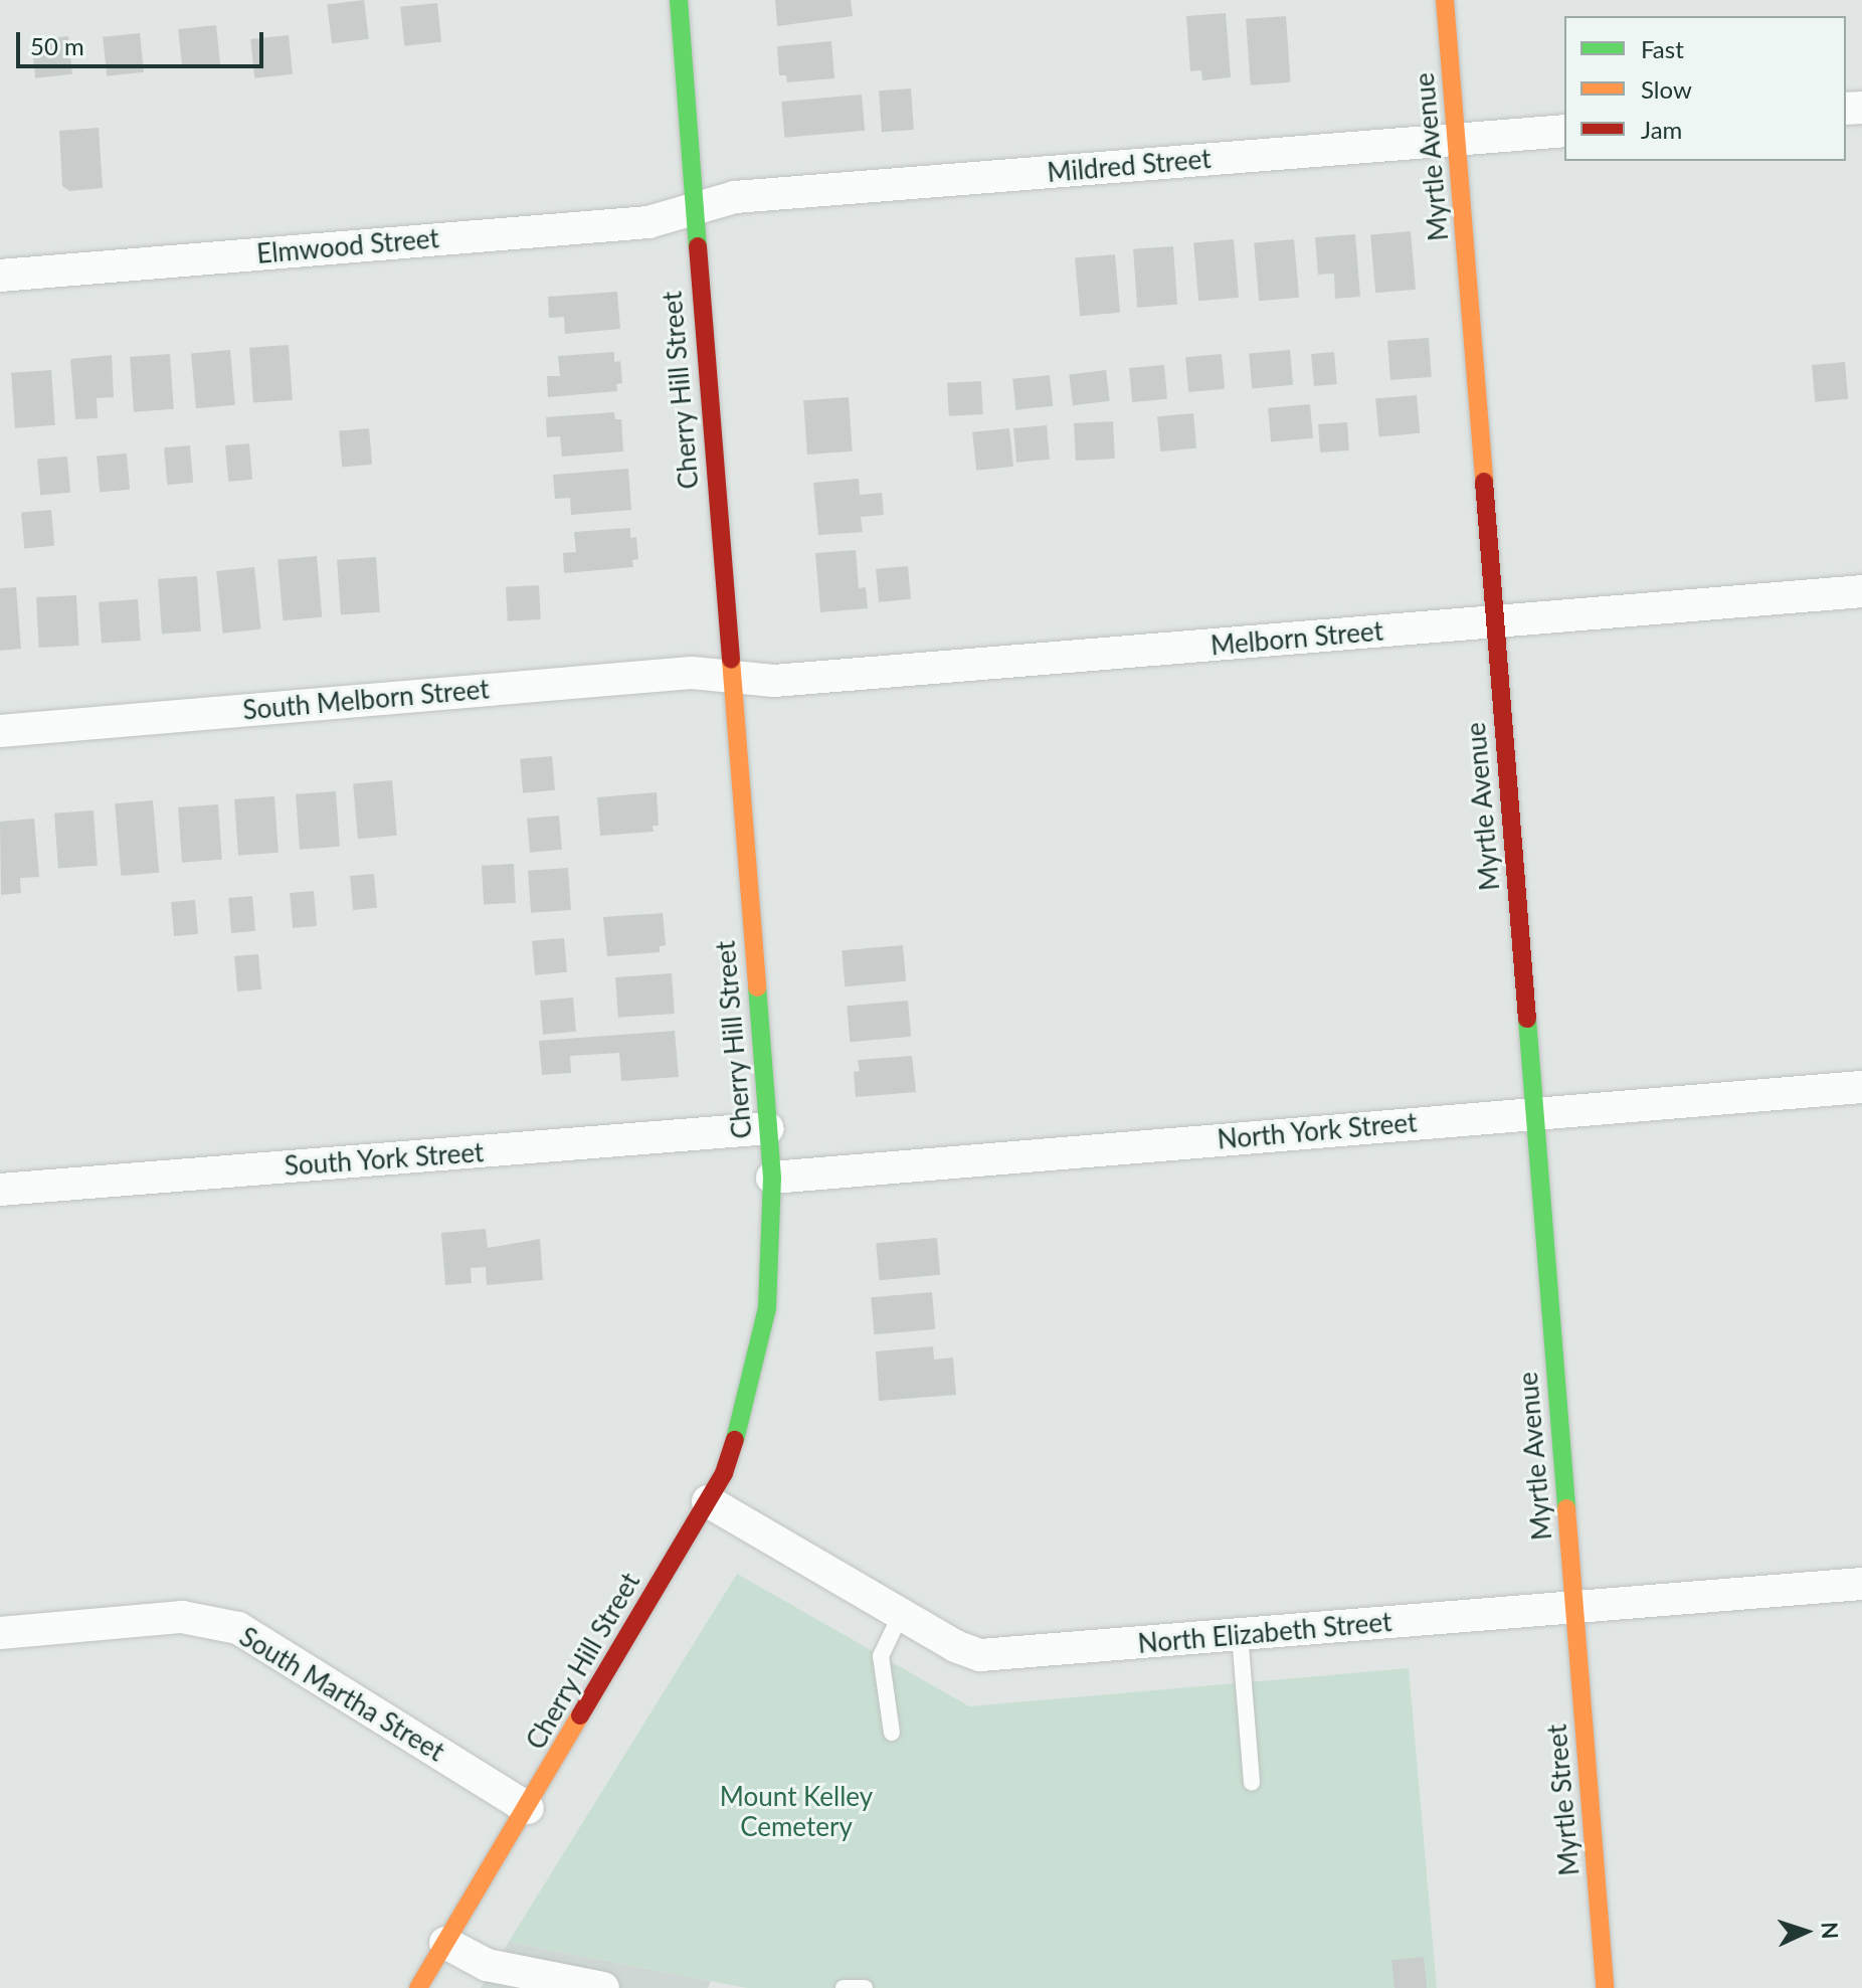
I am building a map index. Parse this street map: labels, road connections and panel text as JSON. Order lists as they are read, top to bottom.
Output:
{
  "streets": {
    "street": [
      "Myrtle Avenue",
      "Mildred Street",
      "Elmwood Street",
      "Cherry Hill Street",
      "Melborn Street",
      "South Melborn Street",
      "North York Street",
      "South York Street",
      "North Elizabeth Street",
      "South Martha Street",
      "Myrtle Street"
    ]
  },
  "crossings": [
    ["Myrtle Avenue", "Mildred Street"],
    ["Myrtle Avenue", "Melborn Street"],
    ["Myrtle Avenue", "North York Street"],
    ["Myrtle Avenue", "North Elizabeth Street"],
    ["Myrtle Avenue", "Myrtle Street"],
    ["Mildred Street", "Elmwood Street"],
    ["Mildred Street", "Cherry Hill Street"],
    ["Elmwood Street", "Cherry Hill Street"],
    ["Cherry Hill Street", "Melborn Street"],
    ["Cherry Hill Street", "South Melborn Street"],
    ["Cherry Hill Street", "North York Street"],
    ["Cherry Hill Street", "South York Street"],
    ["Cherry Hill Street", "North Elizabeth Street"],
    ["Cherry Hill Street", "South Martha Street"],
    ["Melborn Street", "South Melborn Street"],
    ["North Elizabeth Street", "Myrtle Street"]
  ],
  "parks": ["Mount Kelley Cemetery"],
  "legend": ["Fast", "Slow", "Jam"],
  "scale_bar": "50 m",
  "north": "right"
}
